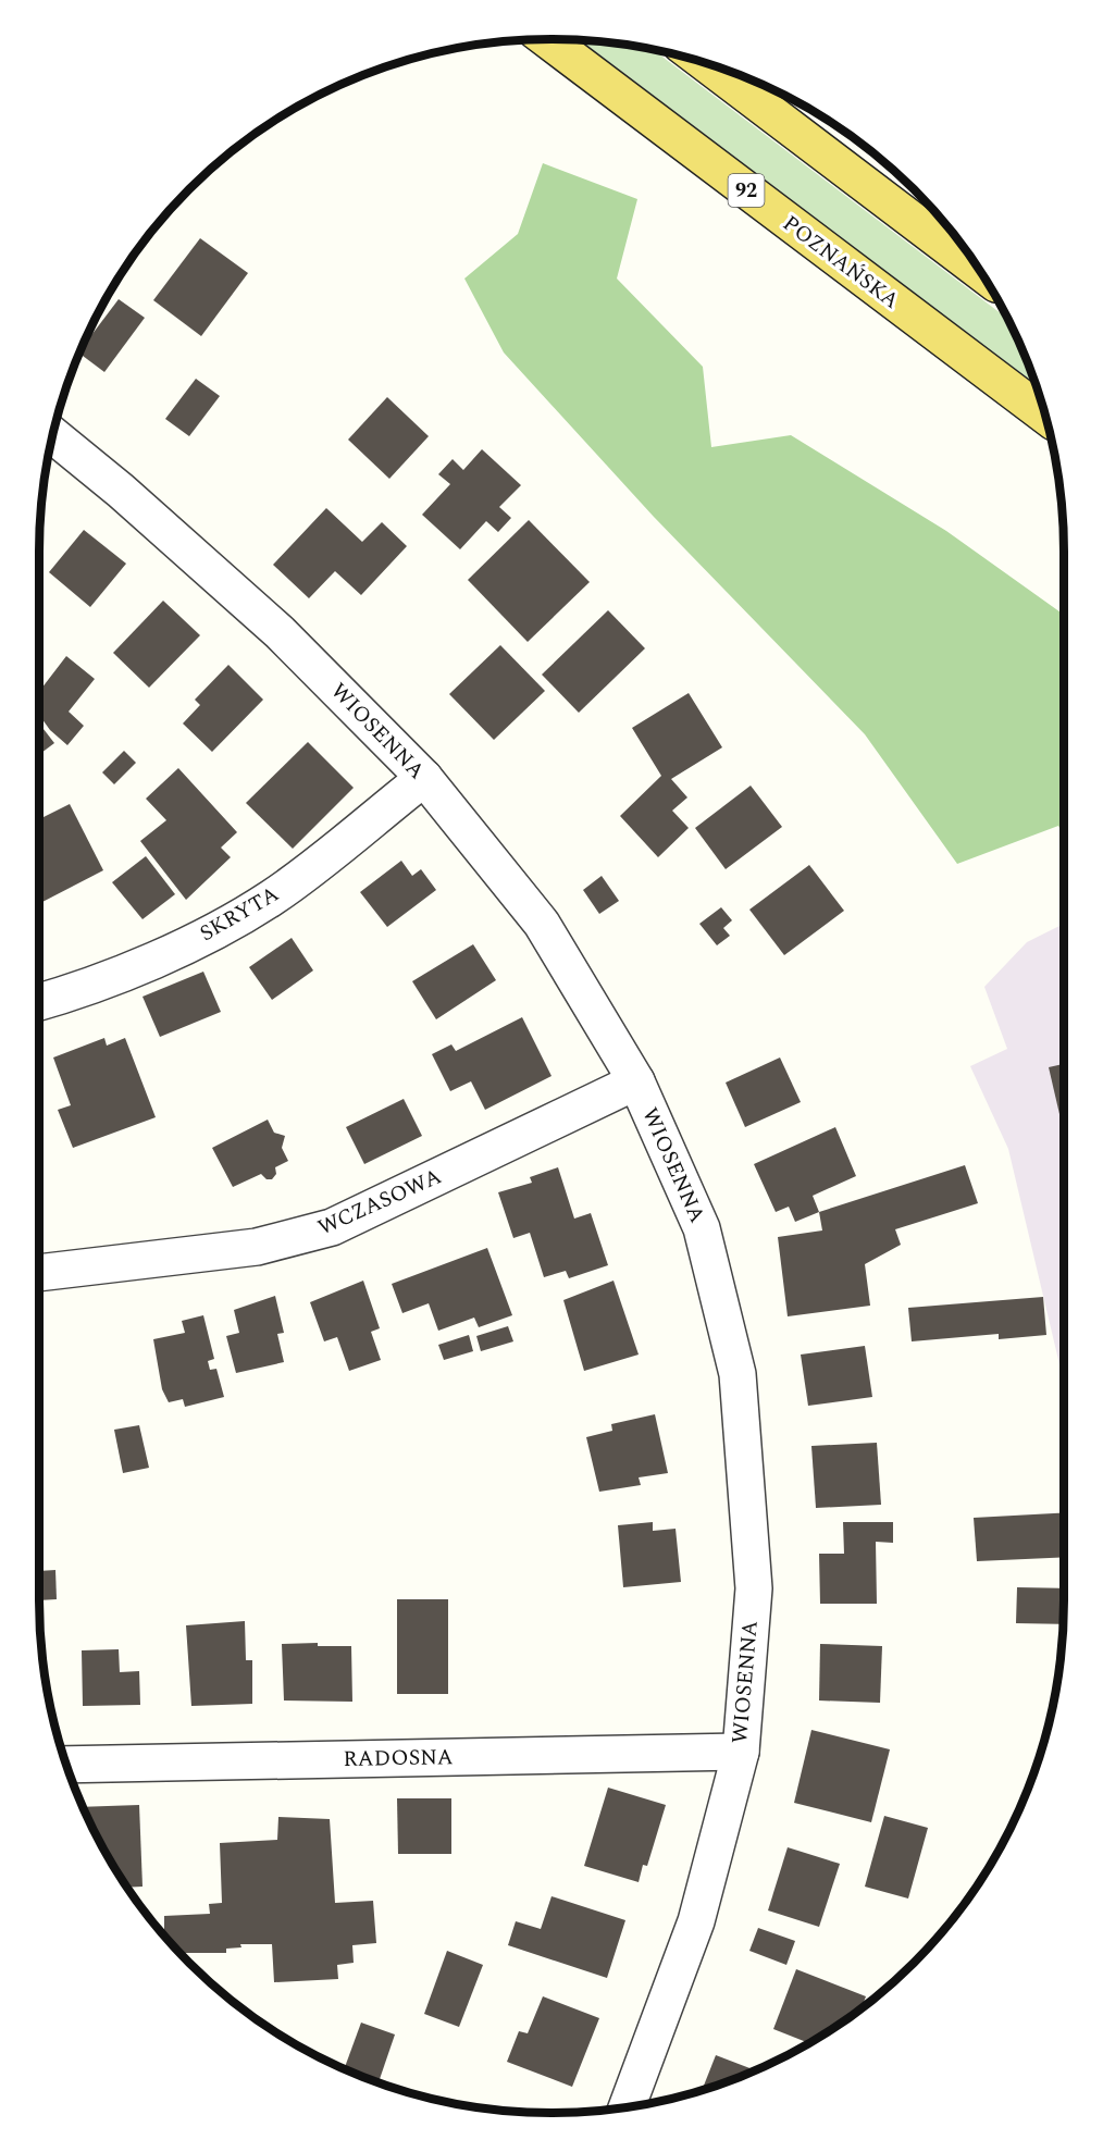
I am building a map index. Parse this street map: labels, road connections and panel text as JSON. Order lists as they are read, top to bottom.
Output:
{
  "streets": {
    "main road": ["92", "POZNAŃSKA"],
    "street": [
      "WIOSENNA",
      "SKRYTA",
      "WCZASOWA",
      "RADOSNA"
    ]
  },
  "crossings": [
    ["WIOSENNA", "SKRYTA"],
    ["WIOSENNA", "WCZASOWA"],
    ["WIOSENNA", "RADOSNA"]
  ]
}
